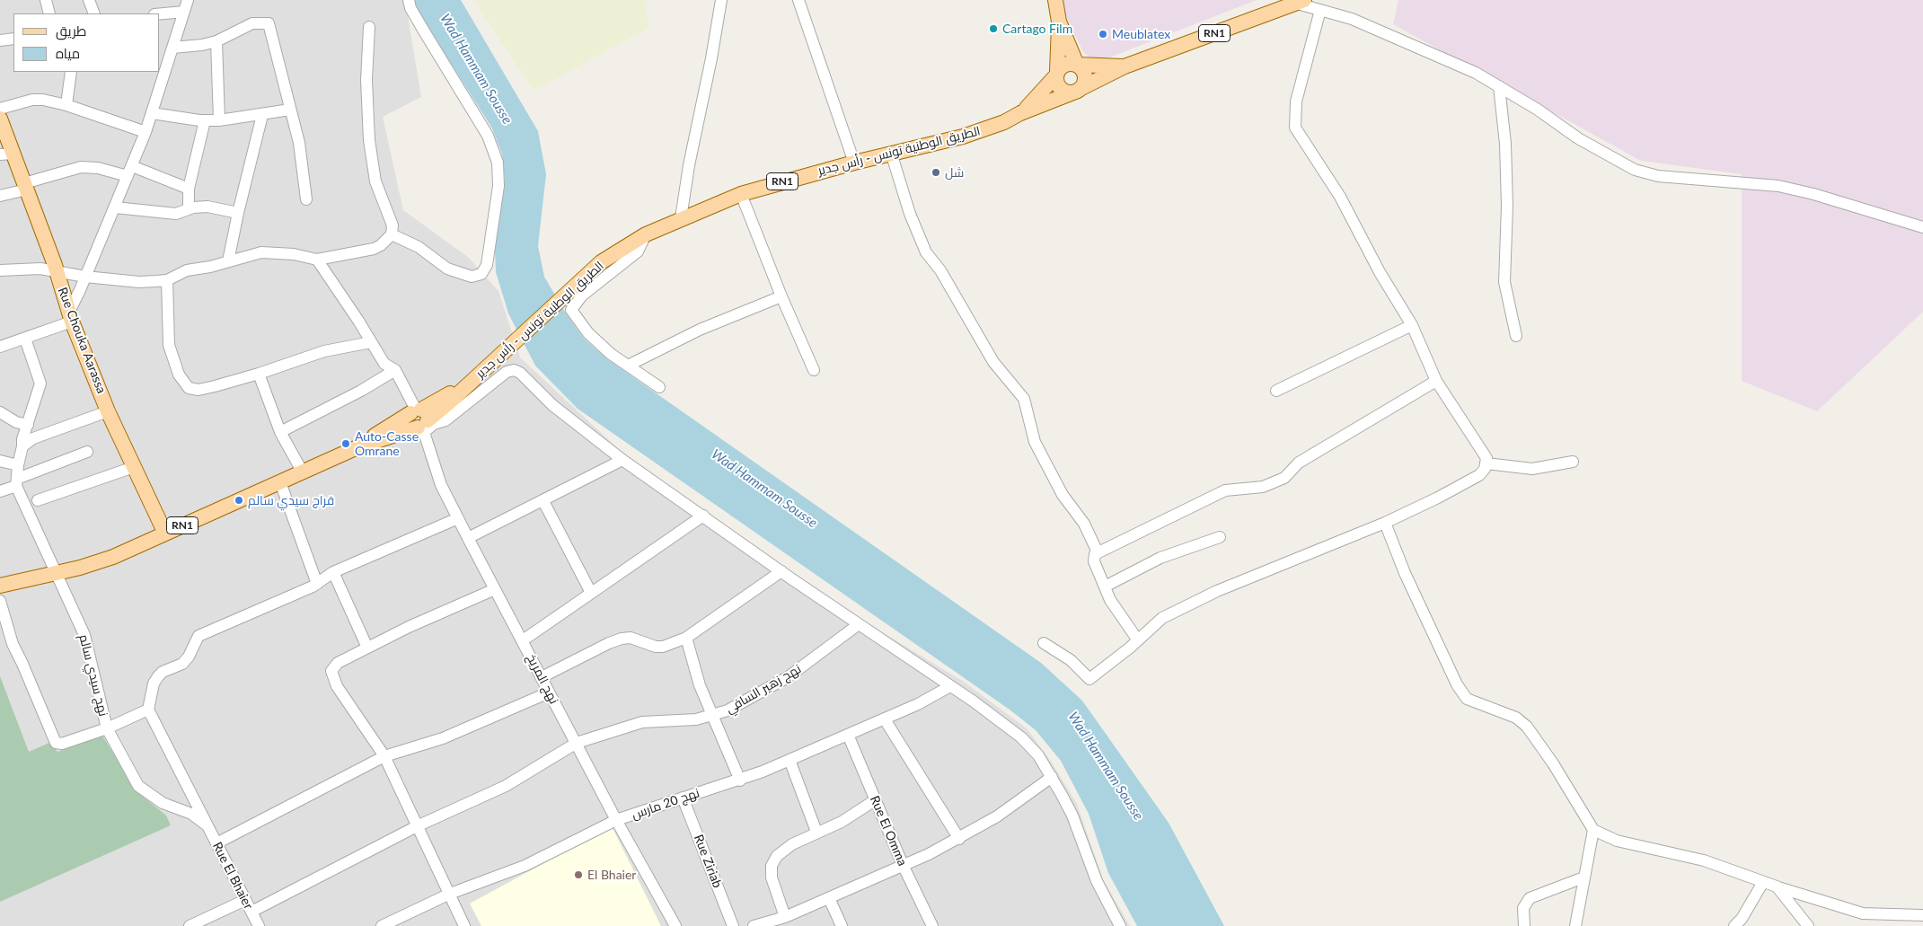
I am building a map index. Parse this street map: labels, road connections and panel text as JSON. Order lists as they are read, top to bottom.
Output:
{
  "streets": {
    "main road": ["RN1", "الطريق الوطنية تونس - رأس جدير", "Rue Chouka Aarassa"],
    "street": [
      "نهج سيدي سالم",
      "نهج المريخ",
      "نهج زهير السافي",
      "نهج 20 مارس",
      "Rue El Omma",
      "Rue Ziriab",
      "Rue El Bhaier"
    ]
  },
  "crossings": [
    ["RN1", "الطريق الوطنية تونس - رأس جدير"],
    ["الطريق الوطنية تونس - رأس جدير", "Rue Chouka Aarassa"],
    ["الطريق الوطنية تونس - رأس جدير", "نهج سيدي سالم"],
    ["الطريق الوطنية تونس - رأس جدير", "نهج المريخ"],
    ["نهج سيدي سالم", "Rue El Bhaier"],
    ["نهج المريخ", "نهج زهير السافي"],
    ["نهج المريخ", "نهج 20 مارس"],
    ["نهج زهير السافي", "Rue El Bhaier"],
    ["نهج 20 مارس", "Rue El Omma"],
    ["نهج 20 مارس", "Rue Ziriab"]
  ],
  "water": ["Wad Hammam Sousse"],
  "places": [
    "Cartago Film",
    "Meublatex",
    "شل",
    "Auto-Casse Omrane",
    "قراج سيدي سالم",
    "El Bhaier"
  ],
  "legend": ["طريق", "مياه"]
}
